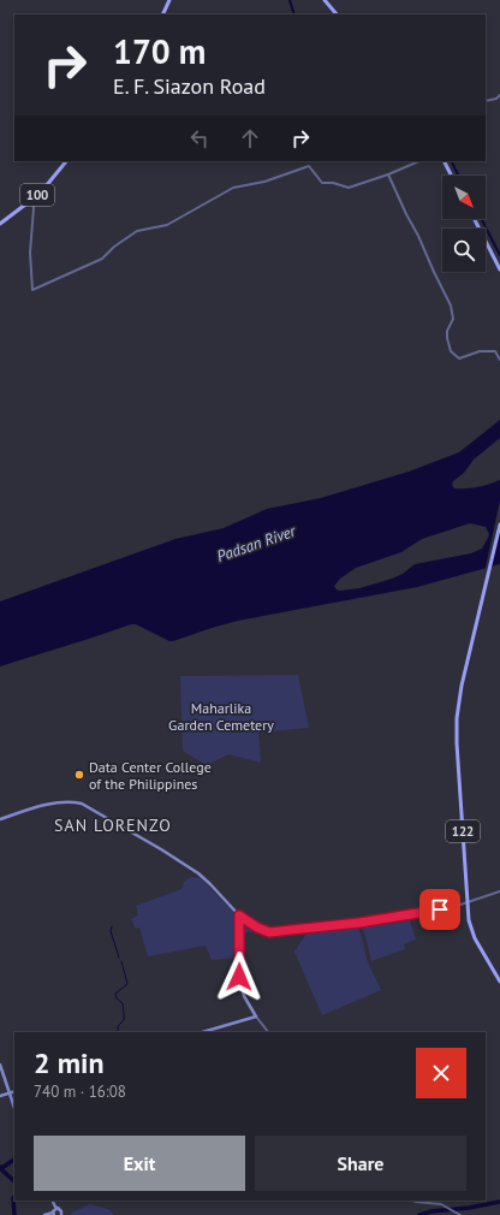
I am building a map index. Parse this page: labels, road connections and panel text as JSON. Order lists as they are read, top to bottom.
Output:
{
  "streets": {
    "main road": ["100", "122"]
  },
  "districts": ["SAN LORENZO"],
  "water": ["Padsan River"],
  "parks": ["Maharlika Garden Cemetery"],
  "places": ["Data Center College of the Philippines"],
  "north": "bottom right",
  "page": {
    "turn": ["170 m", "E. F. Siazon Road"],
    "heading": ["2 min", "740 m · 16:08"],
    "buttons": ["Exit", "Share"]
  }
}
